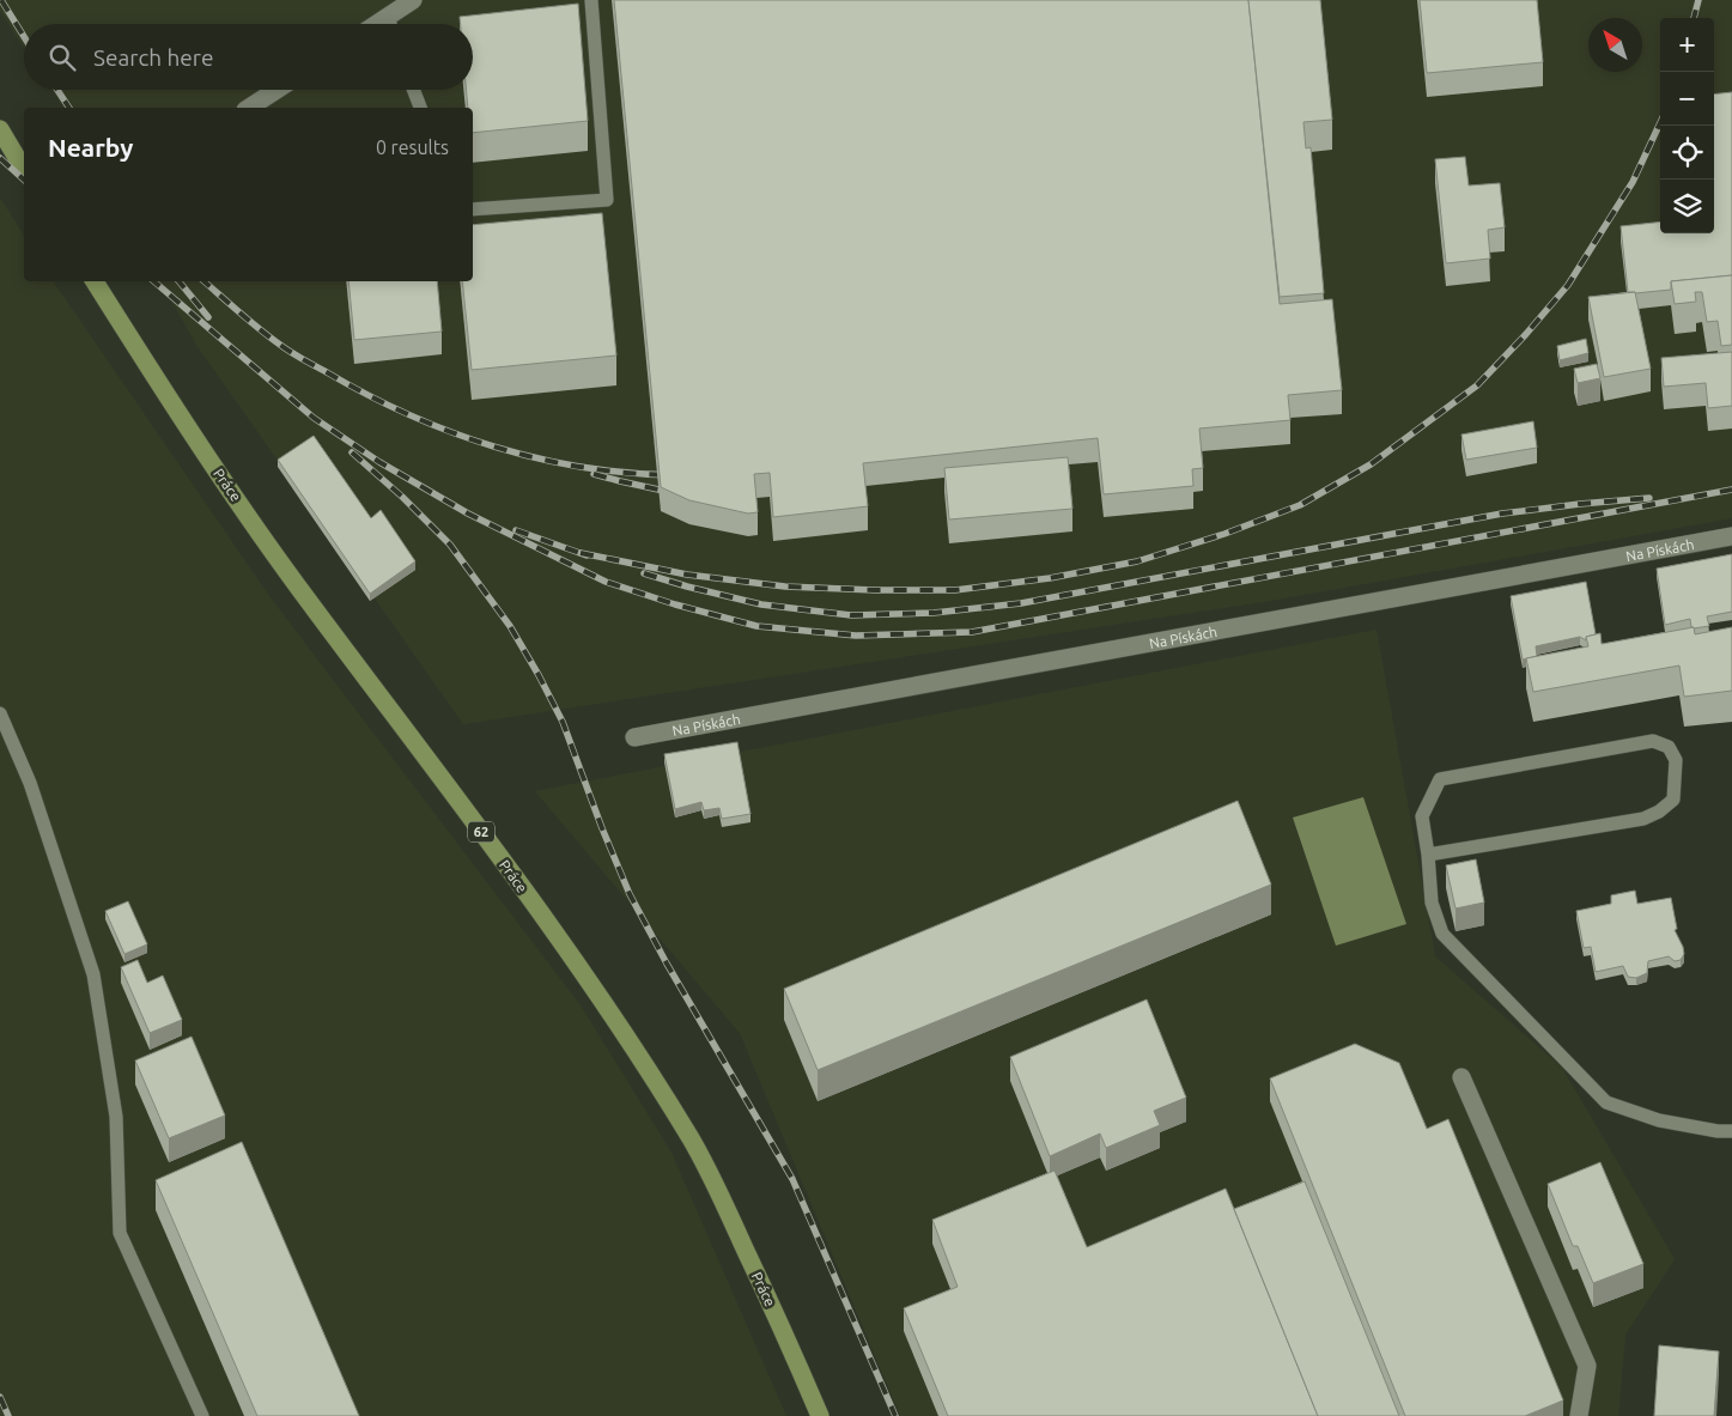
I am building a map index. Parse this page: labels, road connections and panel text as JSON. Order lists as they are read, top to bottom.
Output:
{
  "streets": {
    "main road": ["Práce", "62"],
    "street": ["Na Pískách"]
  },
  "north": "top left",
  "page": {
    "map_buttons": ["+", "−"],
    "search": "Search here",
    "heading": ["Nearby", "0 results"]
  }
}
